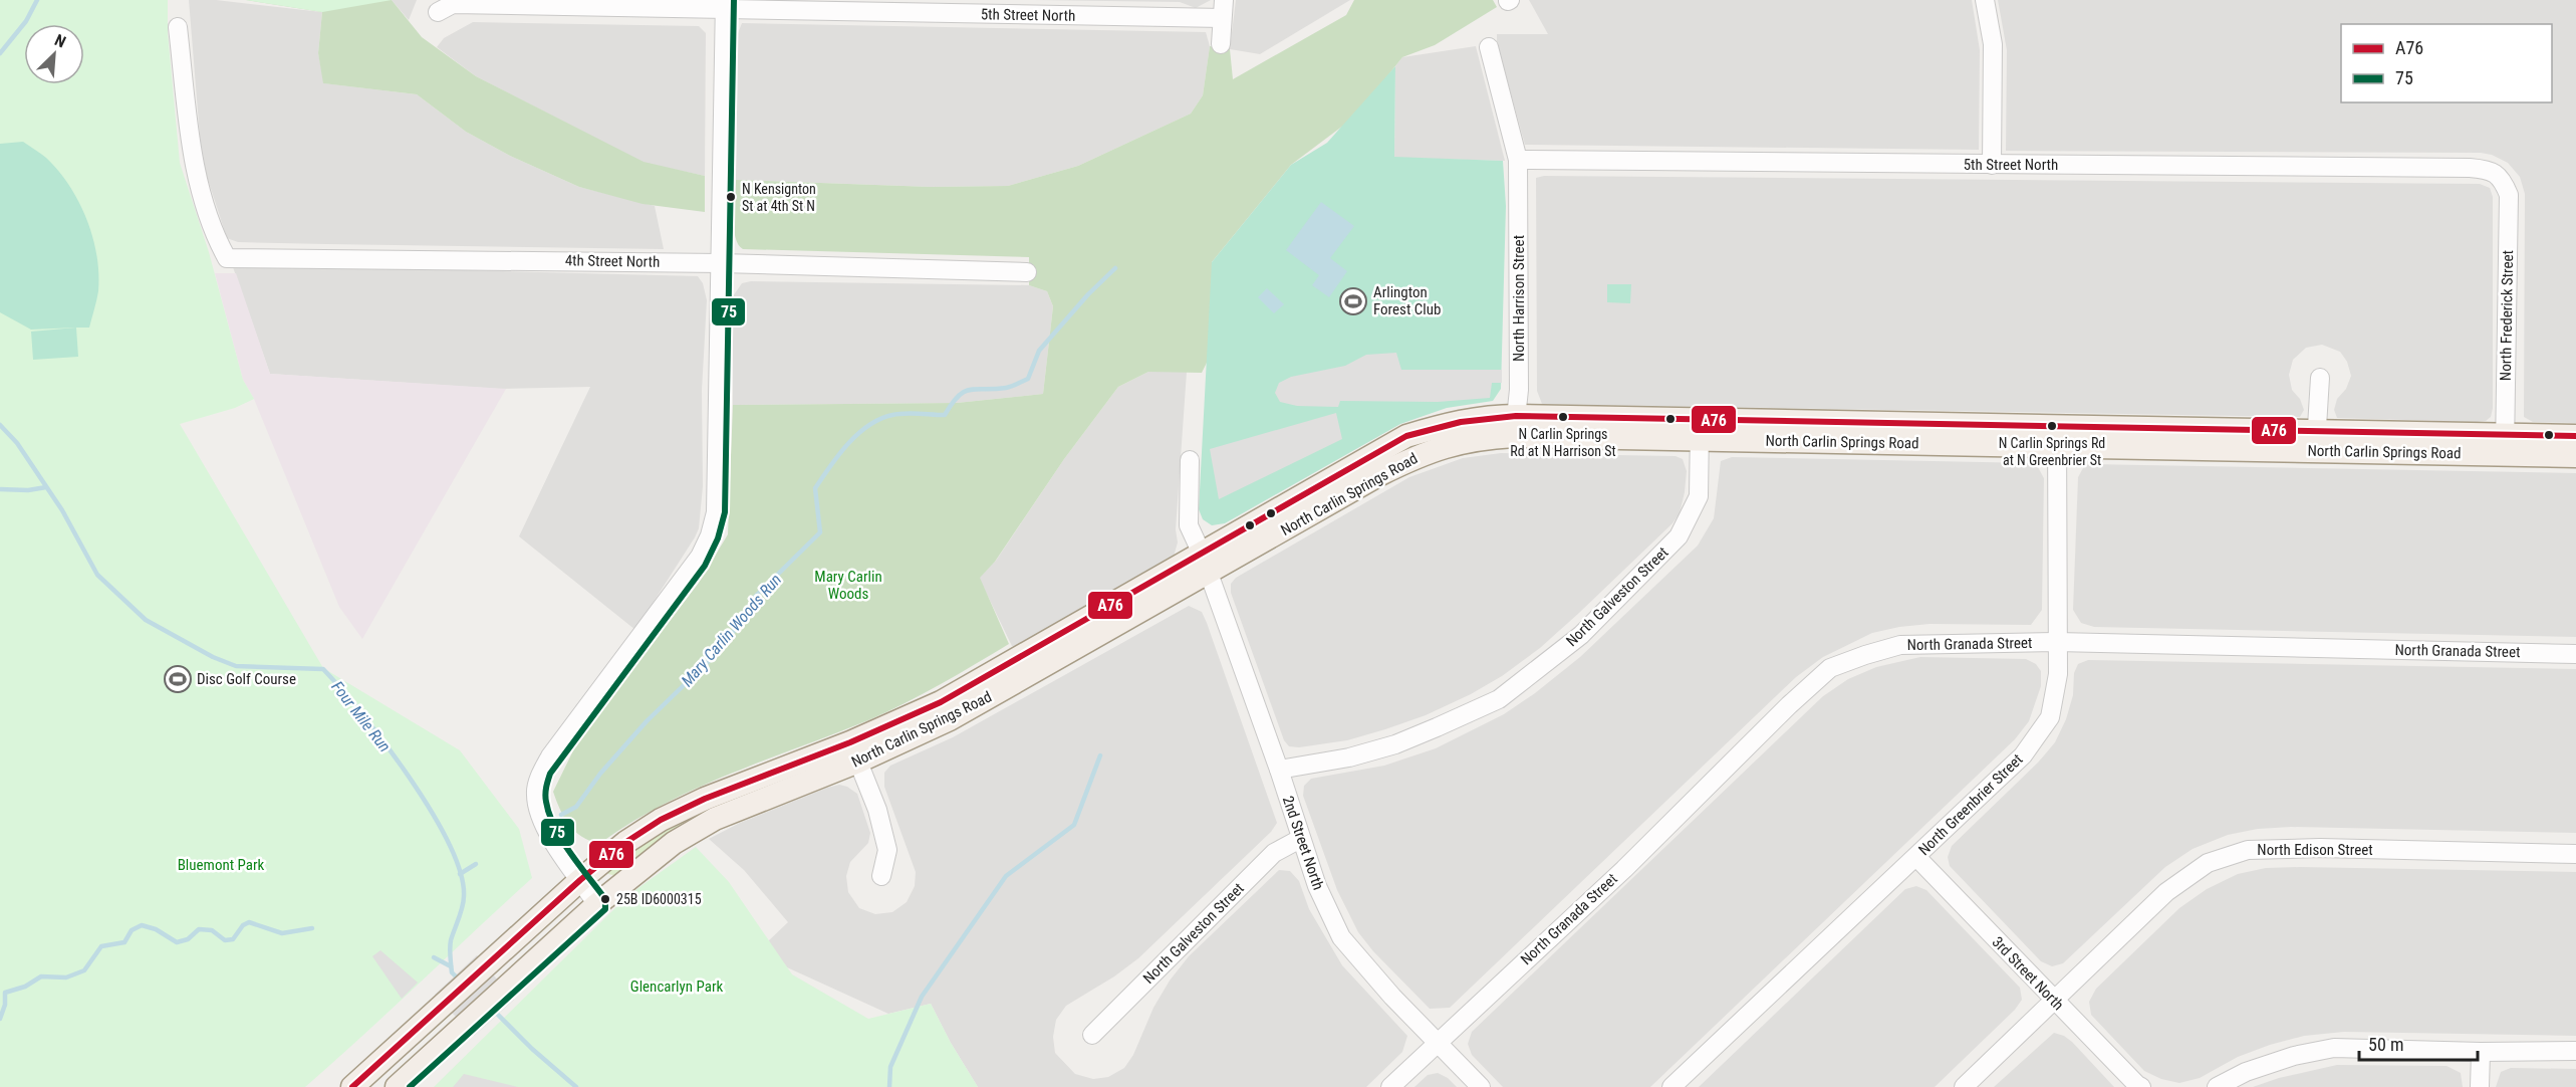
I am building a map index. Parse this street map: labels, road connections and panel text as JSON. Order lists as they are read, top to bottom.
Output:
{
  "streets": {
    "main road": ["North Carlin Springs Road"],
    "street": [
      "5th Street North",
      "4th Street North",
      "North Harrison Street",
      "North Frederick Street",
      "North Galveston Street",
      "North Granada Street",
      "North Greenbrier Street",
      "2nd Street North",
      "North Edison Street",
      "3rd Street North"
    ]
  },
  "crossings": [
    ["5th Street North", "North Harrison Street"],
    ["5th Street North", "North Frederick Street"],
    ["North Harrison Street", "North Carlin Springs Road"],
    ["North Frederick Street", "North Carlin Springs Road"],
    ["North Carlin Springs Road", "North Galveston Street"],
    ["North Carlin Springs Road", "North Greenbrier Street"],
    ["North Carlin Springs Road", "2nd Street North"],
    ["North Galveston Street", "2nd Street North"],
    ["North Granada Street", "North Greenbrier Street"],
    ["North Granada Street", "2nd Street North"],
    ["North Greenbrier Street", "3rd Street North"],
    ["North Edison Street", "3rd Street North"]
  ],
  "water": ["Mary Carlin Woods Run", "Four Mile Run"],
  "parks": ["Mary Carlin Woods", "Bluemont Park", "Glencarlyn Park"],
  "places": {
    "other": [
      "N Kensignton St at 4th St N",
      "N Carlin Springs Rd at N Harrison St",
      "N Carlin Springs Rd at N Greenbrier St",
      "25B ID6000315"
    ],
    "sports": ["Arlington Forest Club", "Disc Golf Course"]
  },
  "lines": ["transit line 75", "transit line A76"],
  "legend": ["A76", "75"],
  "scale_bar": "50 m",
  "north": "top right"
}
